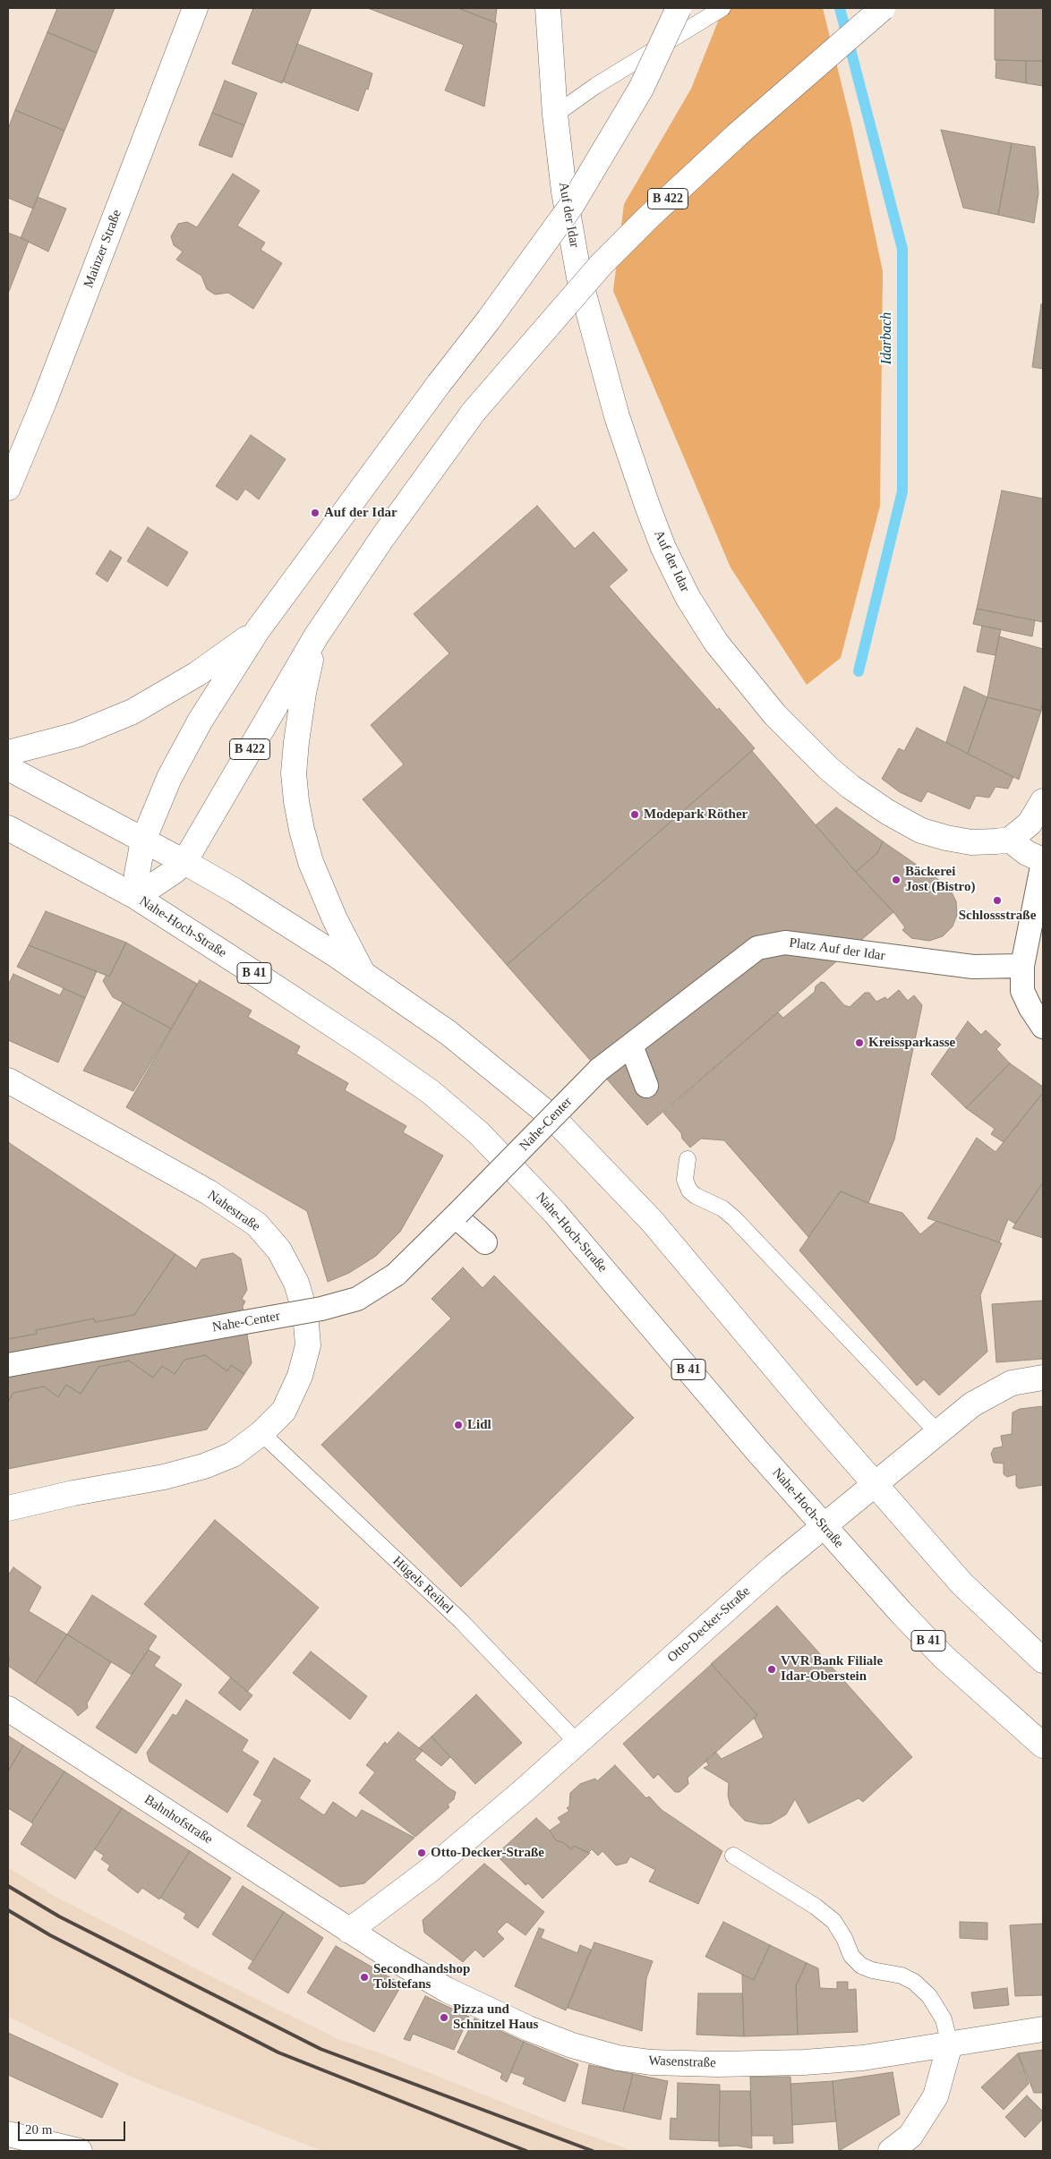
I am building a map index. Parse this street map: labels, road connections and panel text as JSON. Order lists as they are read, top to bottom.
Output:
{
  "streets": {
    "main road": [
      "B 422",
      "Auf der Idar",
      "Mainzer Straße",
      "Nahe-Hoch-Straße",
      "B 41",
      "Nahestraße",
      "Otto-Decker-Straße",
      "Bahnhofstraße",
      "Wasenstraße"
    ],
    "street": ["Platz Auf der Idar", "Nahe-Center"],
    "lane": ["Hügels Reihel"]
  },
  "crossings": [
    ["Nahe-Hoch-Straße", "Otto-Decker-Straße"],
    ["Platz Auf der Idar", "Nahe-Center"],
    ["Nahestraße", "Hügels Reihel"],
    ["Hügels Reihel", "Otto-Decker-Straße"],
    ["Otto-Decker-Straße", "Bahnhofstraße"],
    ["Otto-Decker-Straße", "Wasenstraße"],
    ["Bahnhofstraße", "Wasenstraße"]
  ],
  "water": ["Idarbach"],
  "places": [
    "Auf der Idar",
    "Modepark Röther",
    "Bäckerei Jost (Bistro)",
    "Schlossstraße",
    "Kreissparkasse",
    "Lidl",
    "VVR Bank Filiale Idar-Oberstein",
    "Otto-Decker-Straße",
    "Secondhandshop Tolstefans",
    "Pizza und Schnitzel Haus"
  ],
  "scale_bar": "20 m"
}
